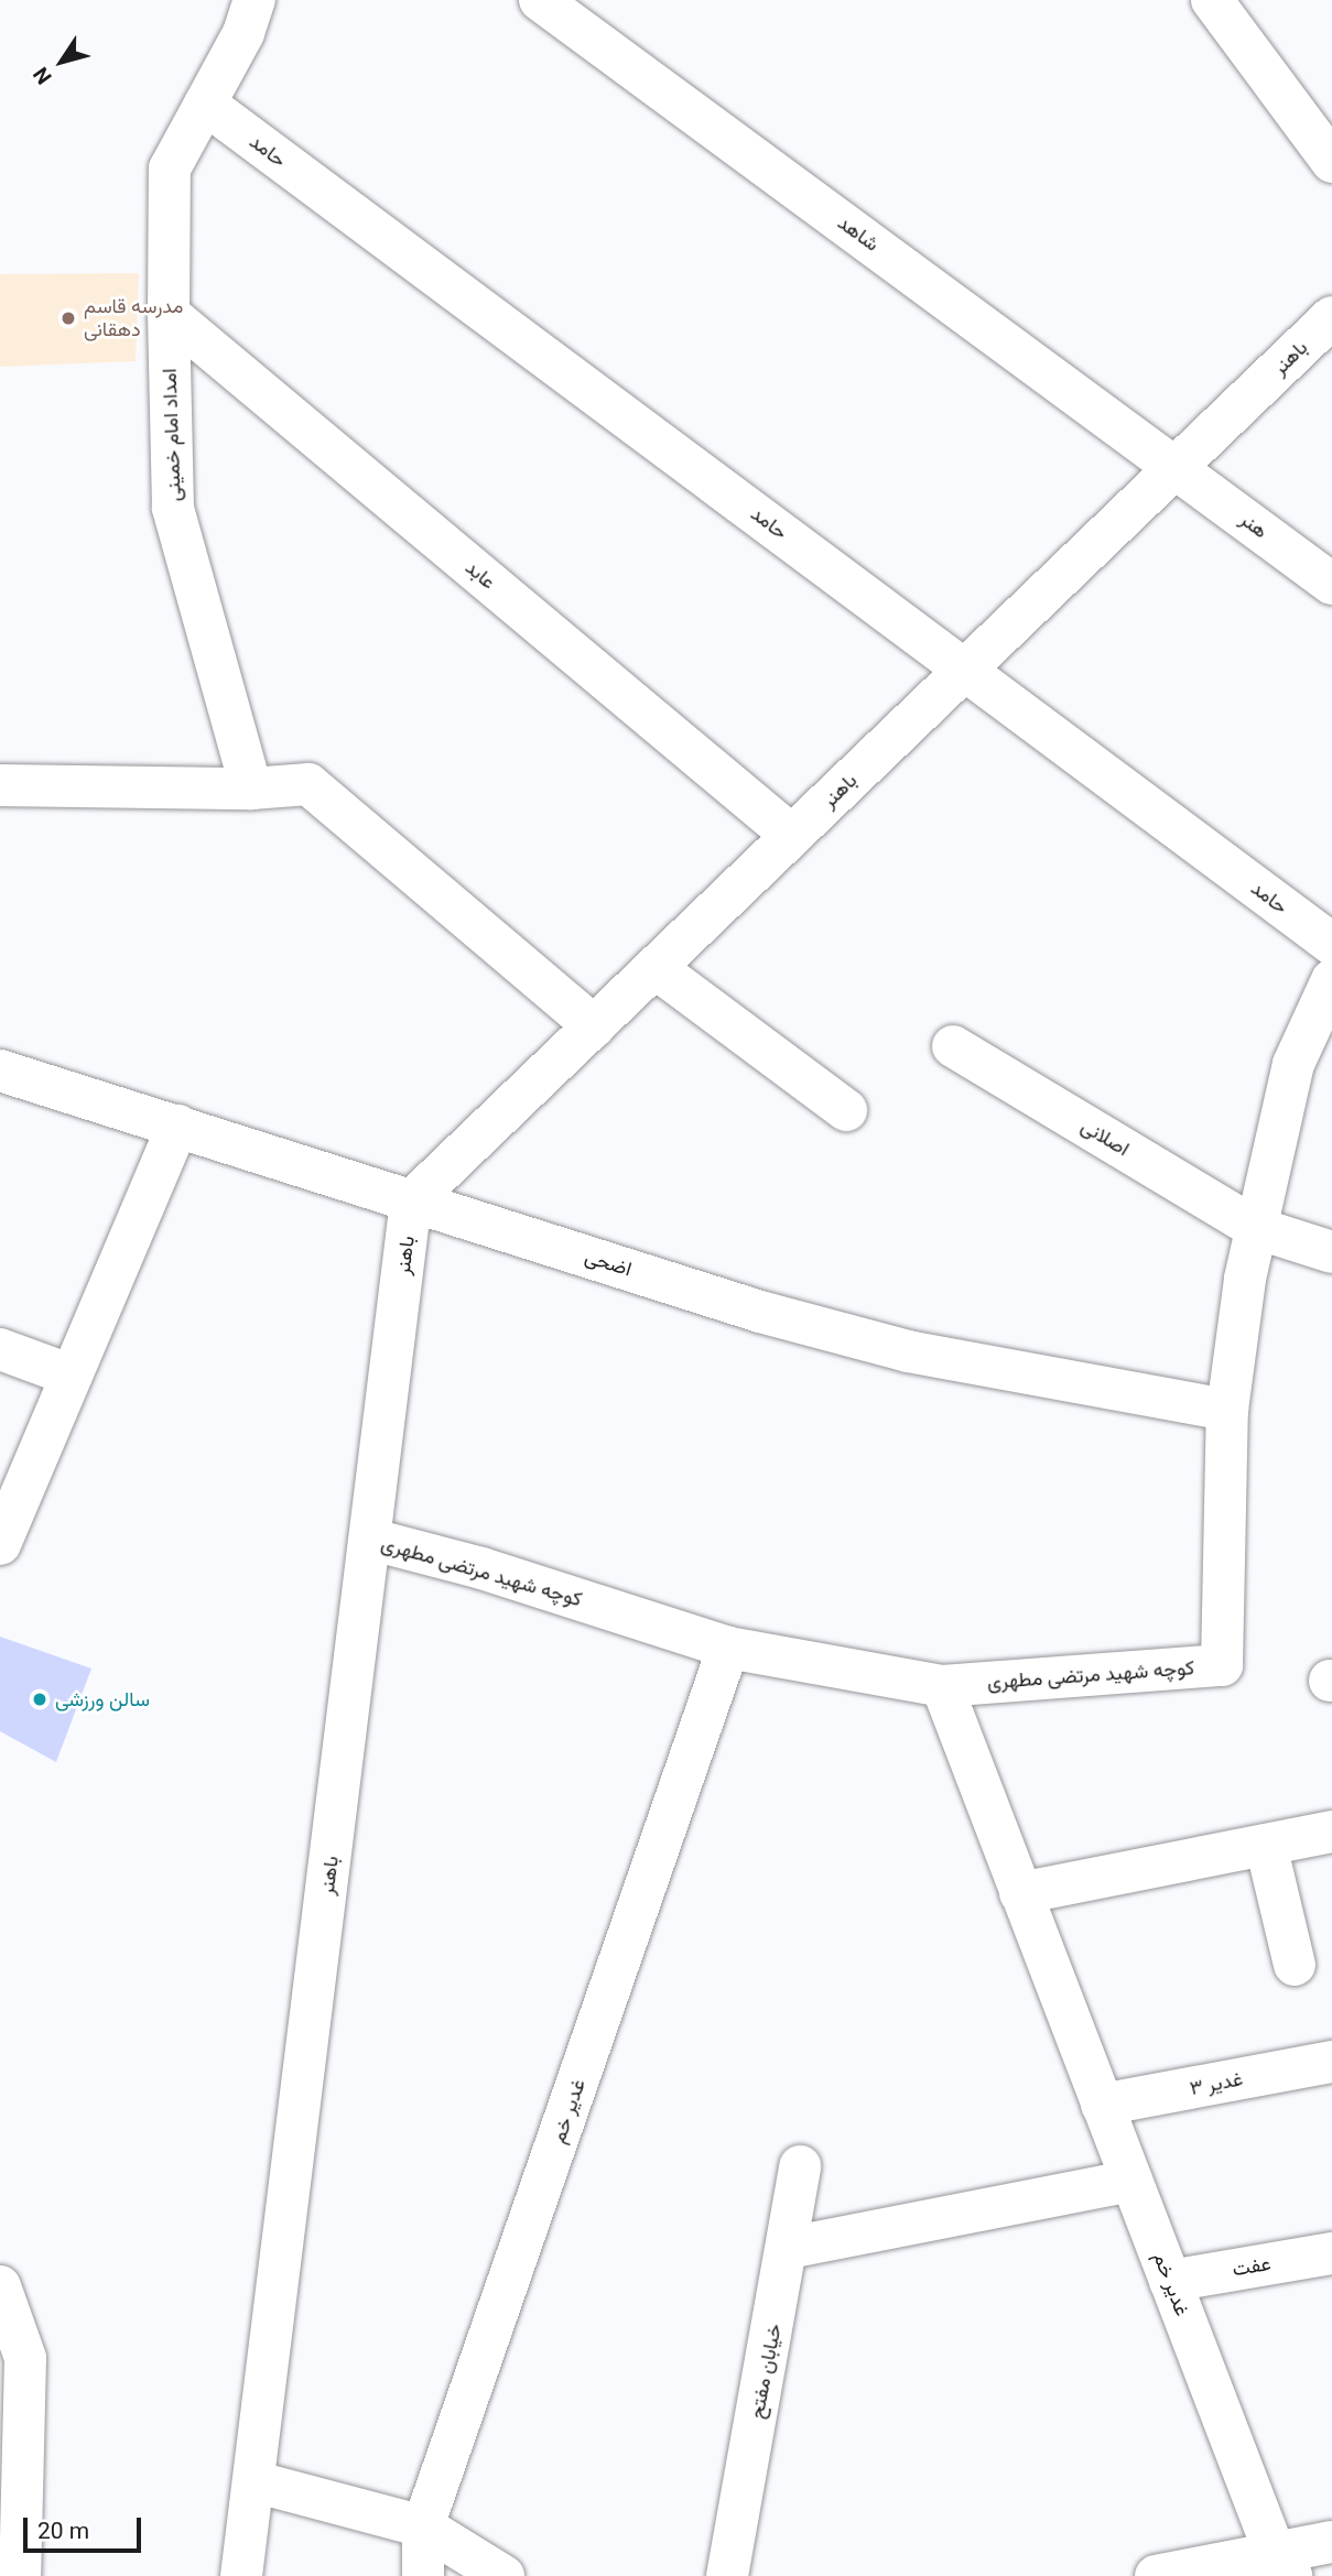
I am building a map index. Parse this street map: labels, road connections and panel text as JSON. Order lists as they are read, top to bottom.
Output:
{
  "streets": {
    "street": [
      "حامد",
      "شاهد",
      "باهنر",
      "امداد امام خمینی",
      "هنر",
      "عابد",
      "اصلانی",
      "اضحی",
      "کوچه شهید مرتضی مطهری",
      "غدیر ۳",
      "غدیر خم",
      "عفت",
      "خیابان مفتح"
    ]
  },
  "crossings": [
    ["حامد", "باهنر"],
    ["حامد", "امداد امام خمینی"],
    ["شاهد", "باهنر"],
    ["شاهد", "هنر"],
    ["باهنر", "هنر"],
    ["باهنر", "عابد"],
    ["باهنر", "اضحی"],
    ["باهنر", "کوچه شهید مرتضی مطهری"],
    ["امداد امام خمینی", "عابد"],
    ["اصلانی", "کوچه شهید مرتضی مطهری"],
    ["اضحی", "کوچه شهید مرتضی مطهری"],
    ["کوچه شهید مرتضی مطهری", "غدیر خم"],
    ["غدیر ۳", "غدیر خم"],
    ["غدیر خم", "عفت"]
  ],
  "places": ["مدرسه قاسم دهقانی", "سالن ورزشی"],
  "scale_bar": "20 m",
  "north": "bottom left"
}
